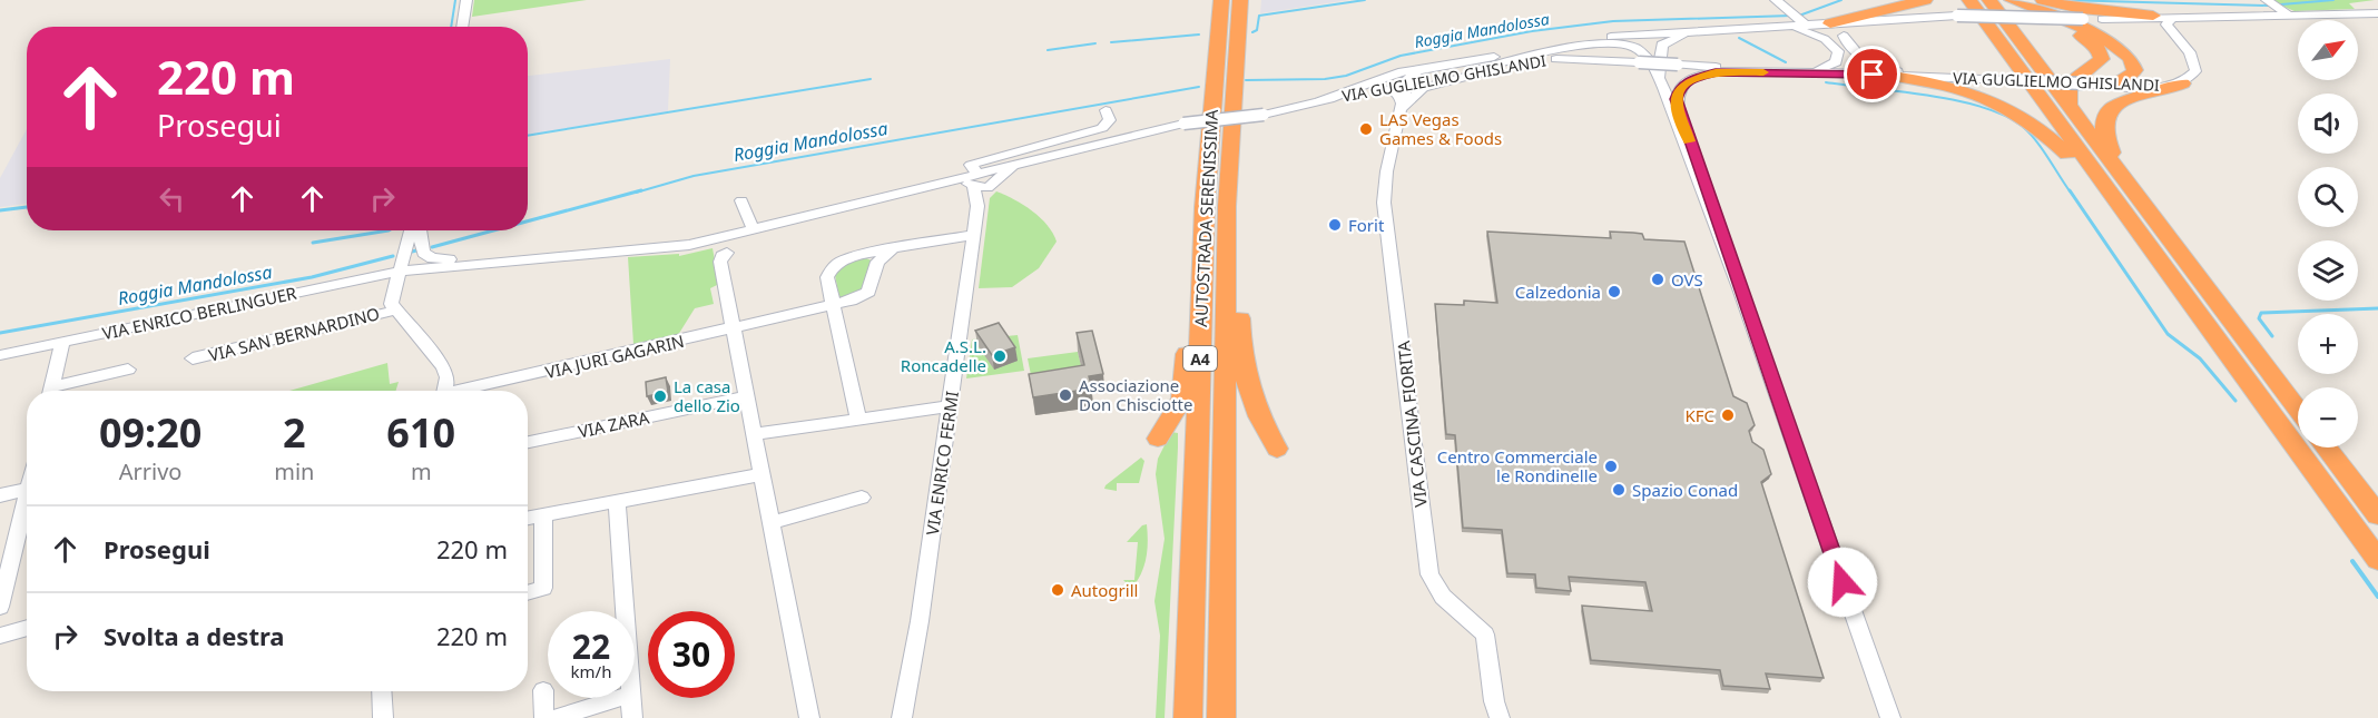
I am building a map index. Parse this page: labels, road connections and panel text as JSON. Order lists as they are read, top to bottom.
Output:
{
  "streets": {
    "highway": ["AUTOSTRADA SERENISSIMA", "A4"],
    "street": [
      "VIA GUGLIELMO GHISLANDI",
      "VIA ENRICO BERLINGUER",
      "VIA SAN BERNARDINO",
      "VIA JURI GAGARIN",
      "VIA ZARA",
      "VIA CASCINA FIORITA",
      "VIA ENRICO FERMI"
    ]
  },
  "crossings": [
    ["VIA GUGLIELMO GHISLANDI", "VIA CASCINA FIORITA"],
    ["VIA GUGLIELMO GHISLANDI", "VIA ENRICO FERMI"],
    ["VIA ENRICO BERLINGUER", "VIA SAN BERNARDINO"]
  ],
  "water": ["Roggia Mandolossa"],
  "places": [
    "LAS Vegas Games & Foods",
    "Forit",
    "OVS",
    "Calzedonia",
    "A.S.L. Roncadelle",
    "Associazione Don Chisciotte",
    "La casa dello Zio",
    "KFC",
    "Centro Commerciale le Rondinelle",
    "Spazio Conad",
    "Autogrill"
  ],
  "north": "top right",
  "page": {
    "map_buttons": ["+", "−"],
    "turn": ["220 m", "Prosegui"],
    "eta": [
      "09:20",
      "Arrivo",
      "2",
      "min",
      "610",
      "m"
    ],
    "list": [
      {
        "name": "Prosegui",
        "value": "220 m"
      },
      {
        "name": "Svolta a destra",
        "value": "220 m"
      }
    ],
    "speed": "22 km/h",
    "limit": "30"
  }
}
